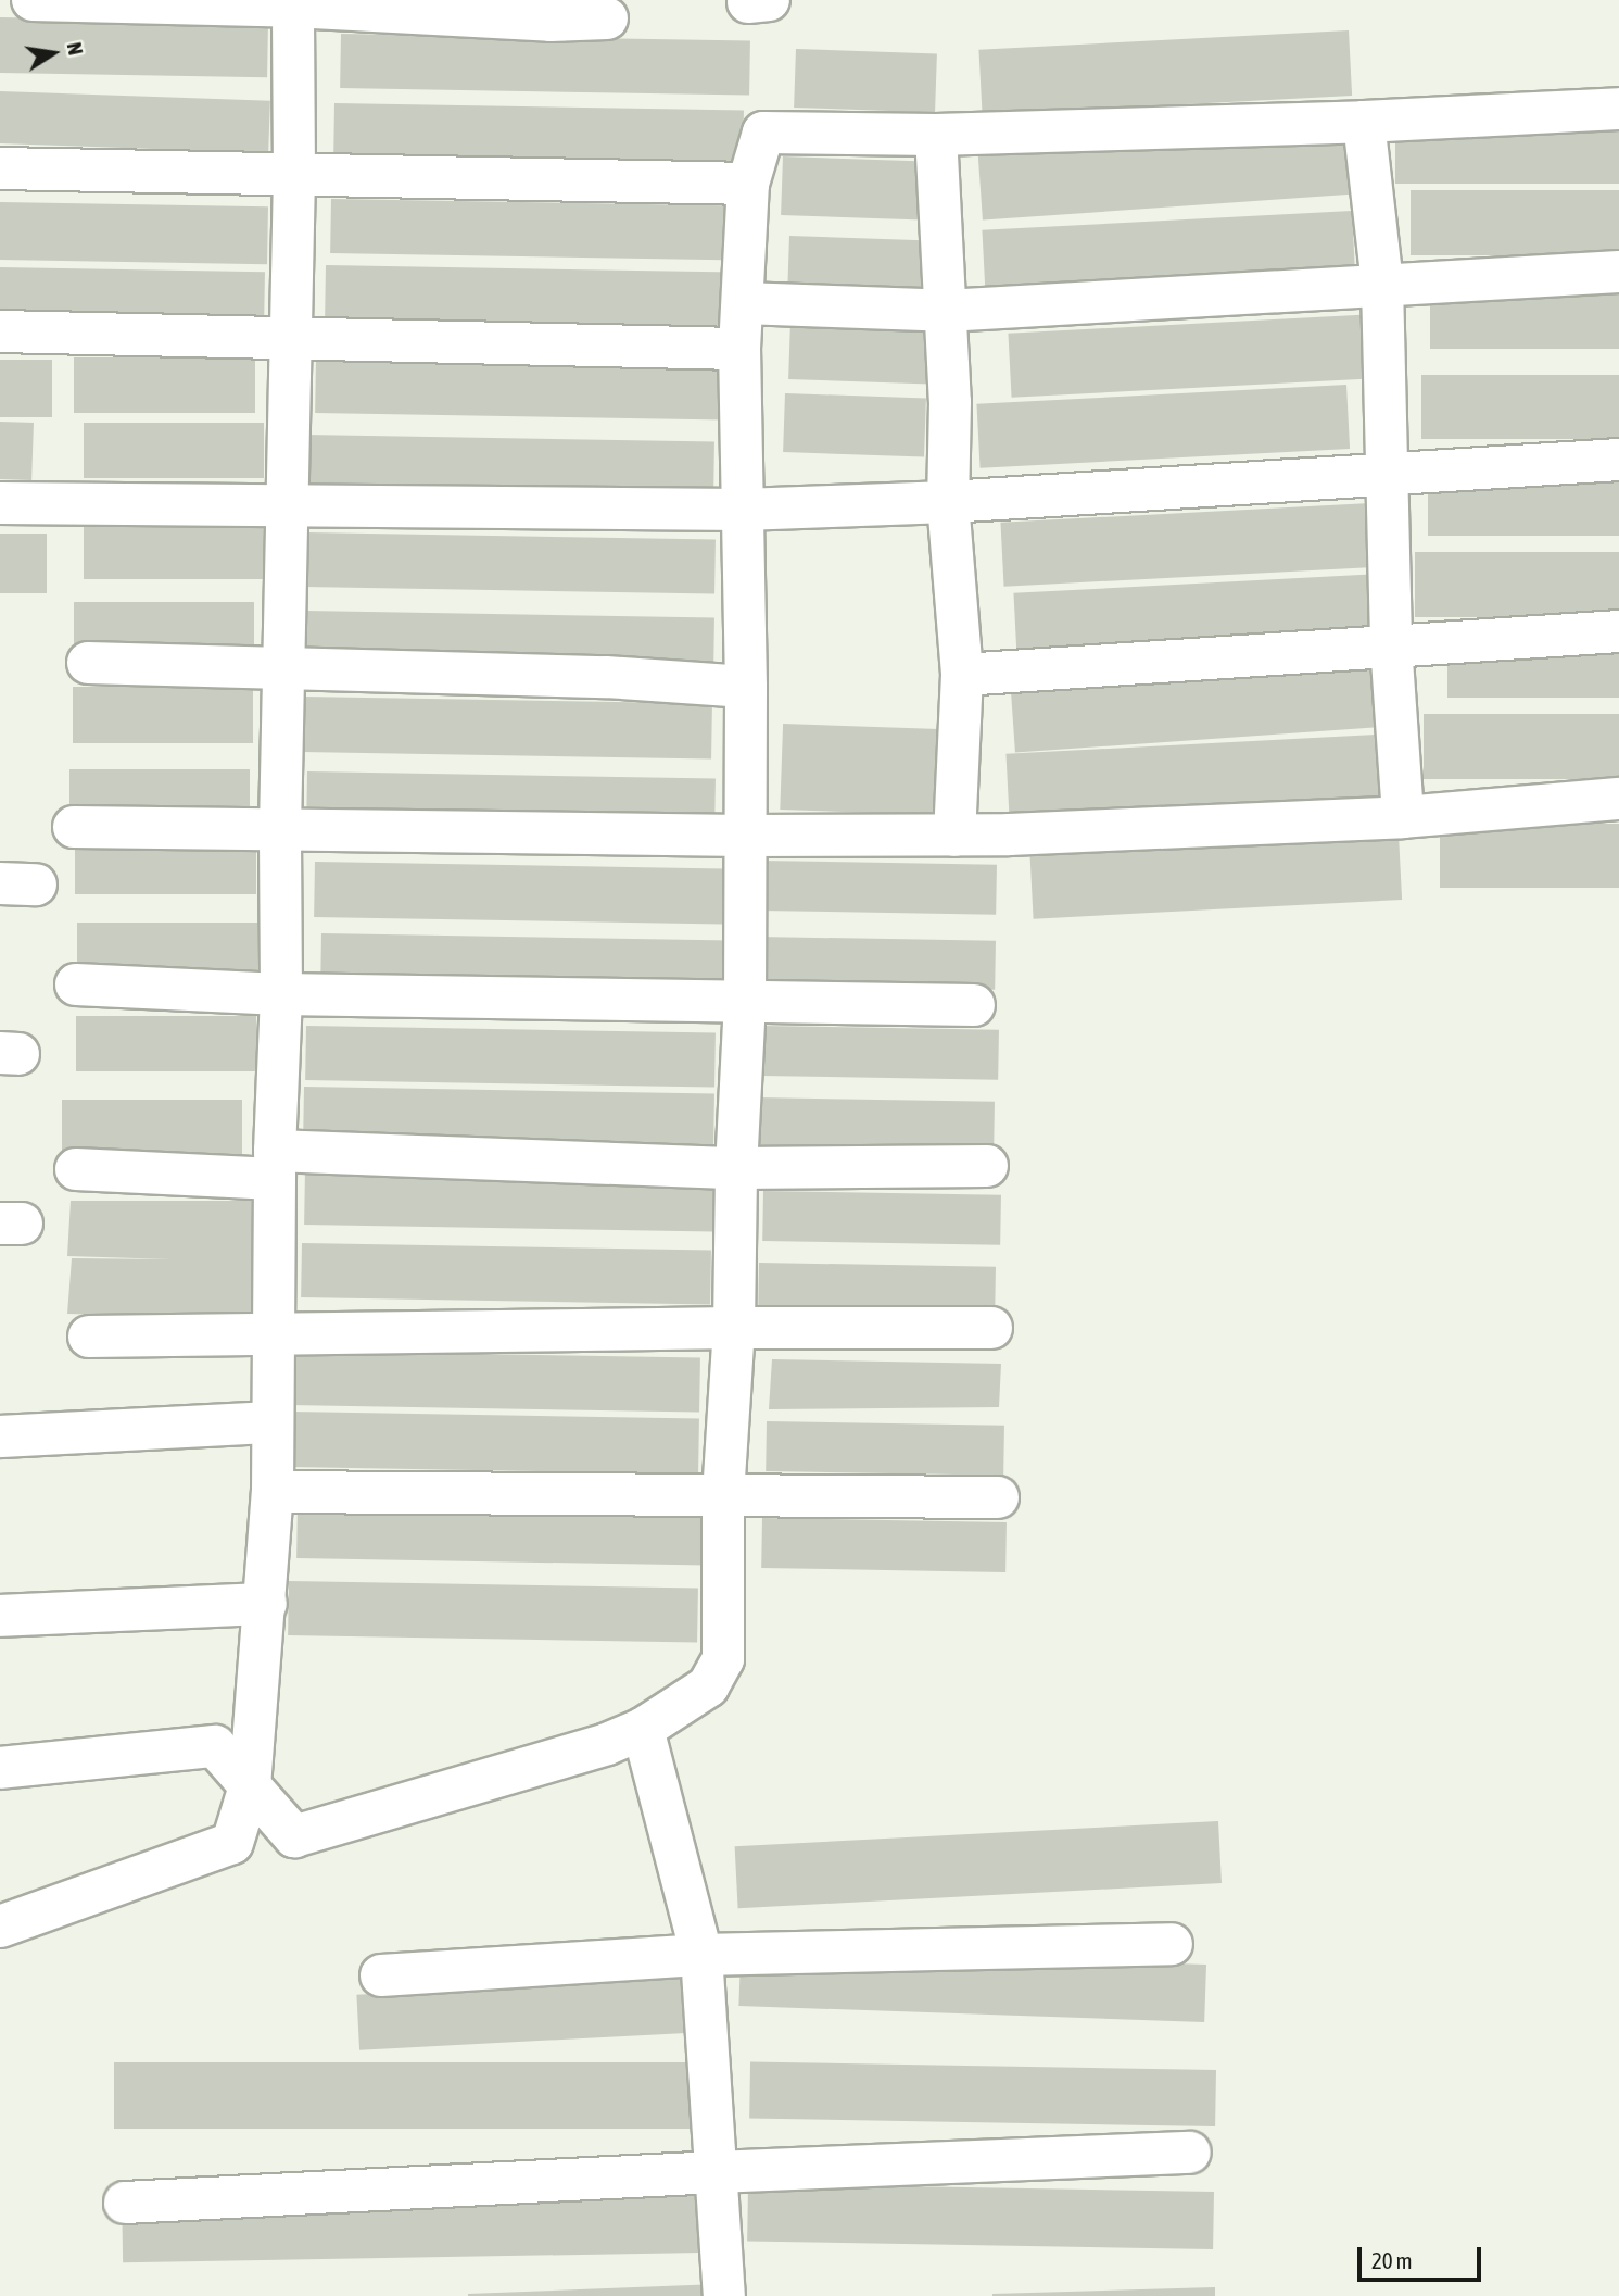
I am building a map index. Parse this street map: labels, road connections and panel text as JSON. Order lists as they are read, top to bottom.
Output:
{
  "scale_bar": "20 m",
  "north": "right"
}
